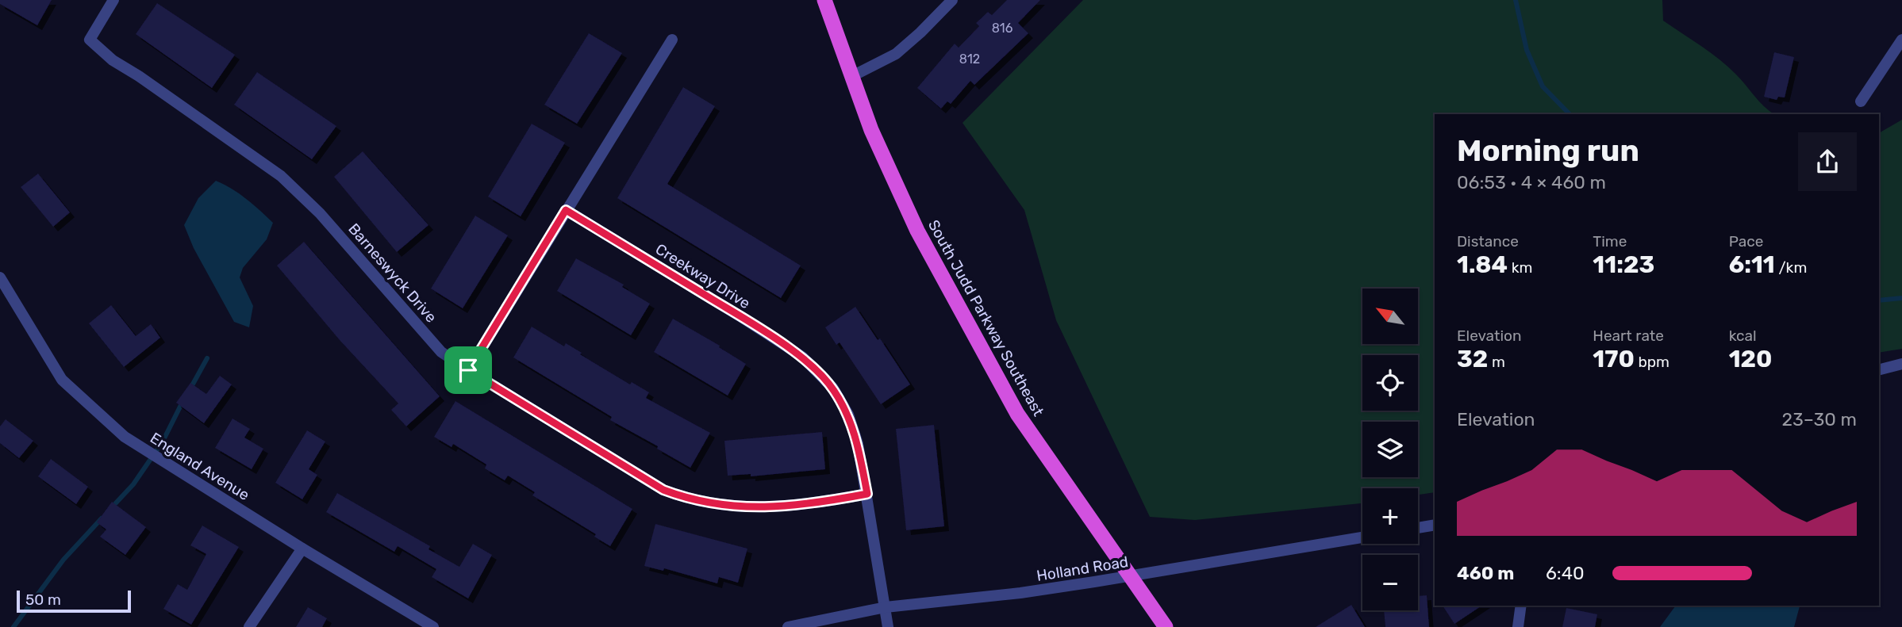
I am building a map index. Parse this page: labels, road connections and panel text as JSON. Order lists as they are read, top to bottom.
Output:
{
  "streets": {
    "highway": ["South Judd Parkway Southeast"],
    "street": [
      "Barneswyck Drive",
      "Creekway Drive",
      "England Avenue",
      "Holland Road"
    ]
  },
  "crossings": [
    ["Barneswyck Drive", "Creekway Drive"],
    ["Creekway Drive", "Holland Road"],
    ["South Judd Parkway Southeast", "Holland Road"]
  ],
  "house_numbers": ["816", "812"],
  "scale_bar": "50 m",
  "north": "top left",
  "page": {
    "heading": ["Morning run", "06:53 · 4 × 460 m"],
    "stats": [
      ["Distance", "1.84 km"],
      ["Time", "11:23"],
      ["Pace", "6:11 /km"],
      ["Elevation", "32 m"],
      ["Heart rate", "170 bpm"],
      ["kcal", "120"]
    ],
    "map_buttons": ["+", "−"],
    "chart": ["Elevation", "23–30 m"],
    "list": [
      {
        "name": "460 m",
        "note": "6:40"
      }
    ],
    "scale": "50 m"
  }
}
